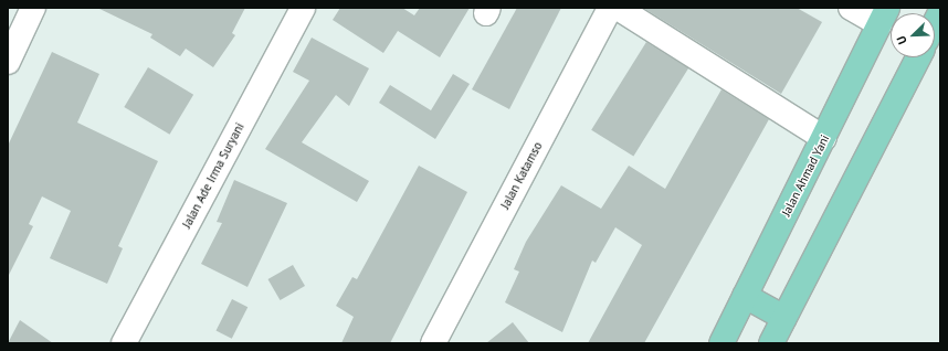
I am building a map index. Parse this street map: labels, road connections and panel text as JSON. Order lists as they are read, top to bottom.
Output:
{
  "streets": {
    "main road": ["Jalan Ahmad Yani"],
    "street": ["Jalan Ade Irma Suryani", "Jalan Katamso"]
  },
  "north": "bottom left"
}
